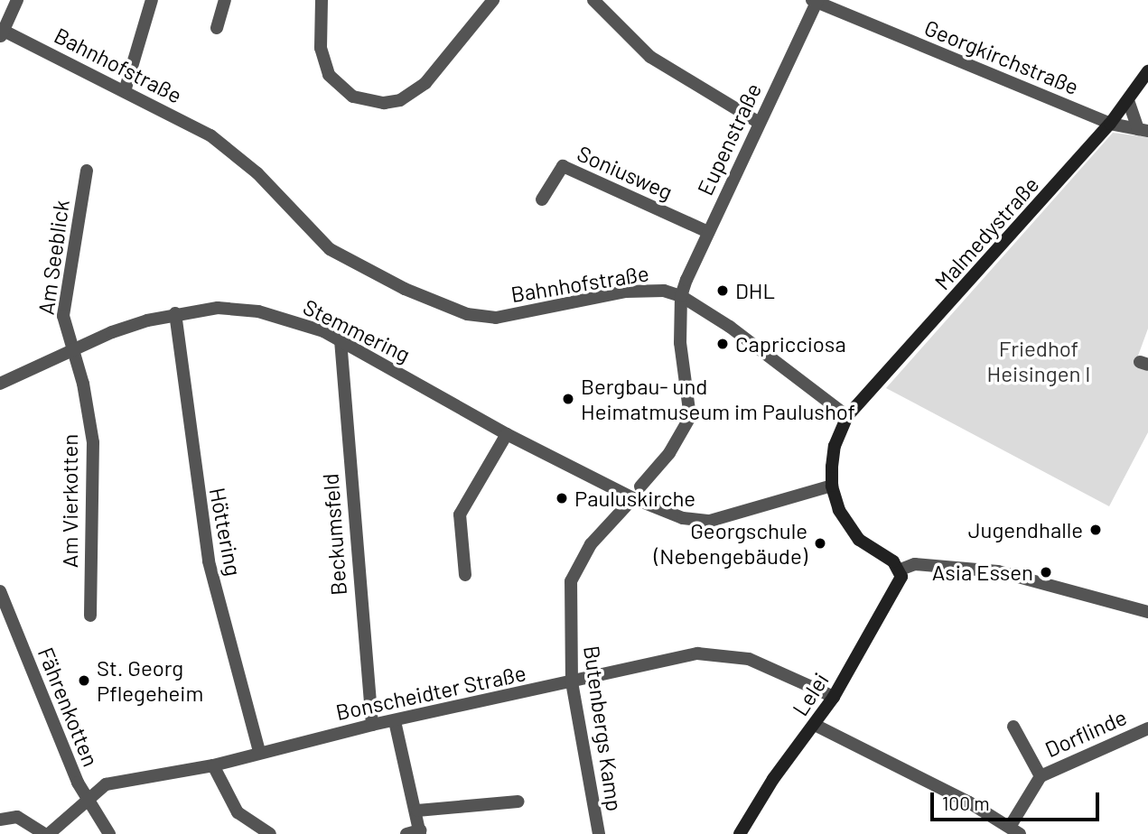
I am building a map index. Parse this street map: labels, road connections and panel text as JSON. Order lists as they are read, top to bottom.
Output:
{
  "streets": {
    "street": [
      "Georgkirchstraße",
      "Bahnhofstraße",
      "Eupenstraße",
      "Soniusweg",
      "Malmedystraße",
      "Am Seeblick",
      "Stemmering",
      "Am Vierkotten",
      "Höttering",
      "Beckumsfeld",
      "Bonscheidter Straße",
      "Lelei",
      "Fährenkotten",
      "Butenbergs Kamp",
      "Dorflinde"
    ]
  },
  "crossings": [
    ["Georgkirchstraße", "Eupenstraße"],
    ["Georgkirchstraße", "Malmedystraße"],
    ["Bahnhofstraße", "Eupenstraße"],
    ["Bahnhofstraße", "Malmedystraße"],
    ["Eupenstraße", "Soniusweg"],
    ["Am Seeblick", "Stemmering"],
    ["Am Seeblick", "Am Vierkotten"],
    ["Stemmering", "Am Vierkotten"],
    ["Stemmering", "Höttering"],
    ["Stemmering", "Beckumsfeld"],
    ["Stemmering", "Butenbergs Kamp"],
    ["Höttering", "Bonscheidter Straße"],
    ["Beckumsfeld", "Bonscheidter Straße"],
    ["Bonscheidter Straße", "Lelei"],
    ["Bonscheidter Straße", "Fährenkotten"],
    ["Bonscheidter Straße", "Butenbergs Kamp"]
  ],
  "parks": ["Friedhof Heisingen I"],
  "places": [
    "DHL",
    "Capricciosa",
    "Bergbau- und Heimatmuseum im Paulushof",
    "Pauluskirche",
    "Jugendhalle",
    "Georgschule (Nebengebäude)",
    "Asia Essen",
    "St. Georg Pflegeheim"
  ],
  "scale_bar": "100 m"
}
